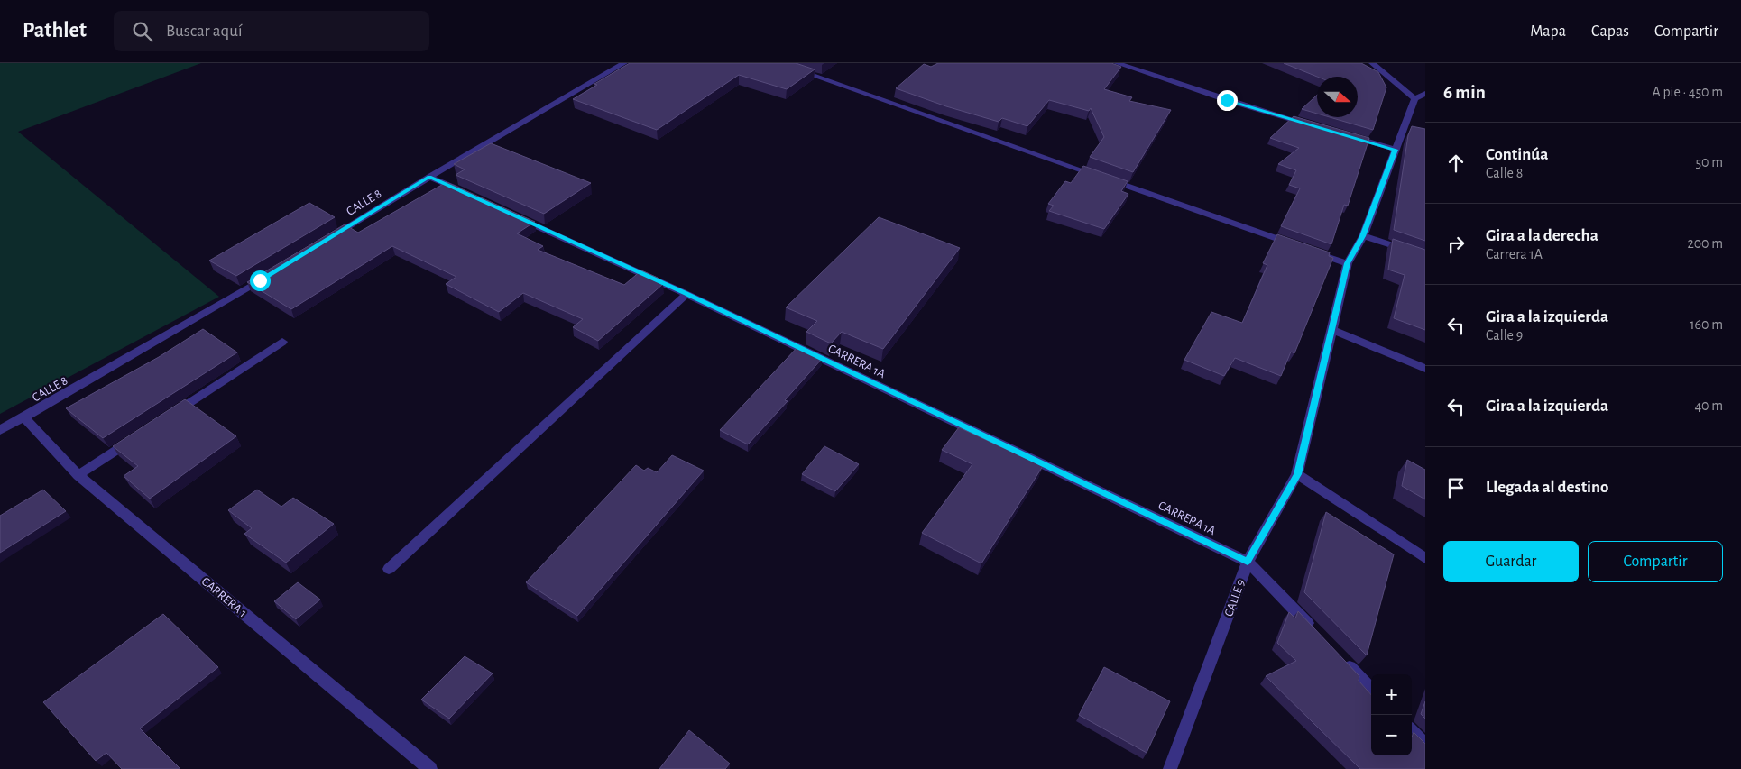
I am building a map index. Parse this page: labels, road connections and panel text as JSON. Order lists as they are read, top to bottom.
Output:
{
  "streets": {
    "street": [
      "CALLE 8",
      "CARRERA 1A",
      "CARRERA 1",
      "CALLE 9"
    ]
  },
  "crossings": [
    ["CALLE 8", "CARRERA 1"],
    ["CARRERA 1A", "CALLE 9"]
  ],
  "north": "right",
  "page": {
    "header": "Pathlet",
    "search": "Buscar aquí",
    "nav": ["Mapa", "Capas", "Compartir"],
    "heading": ["6 min", "A pie · 450 m"],
    "list": [
      ["Continúa", "Calle 8", "50 m"],
      ["Gira a la derecha", "Carrera 1A", "200 m"],
      ["Gira a la izquierda", "Calle 9", "160 m"],
      ["Gira a la izquierda", "40 m"],
      "Llegada al destino"
    ],
    "buttons": ["Guardar", "Compartir"],
    "map_buttons": ["+", "−"]
  }
}
